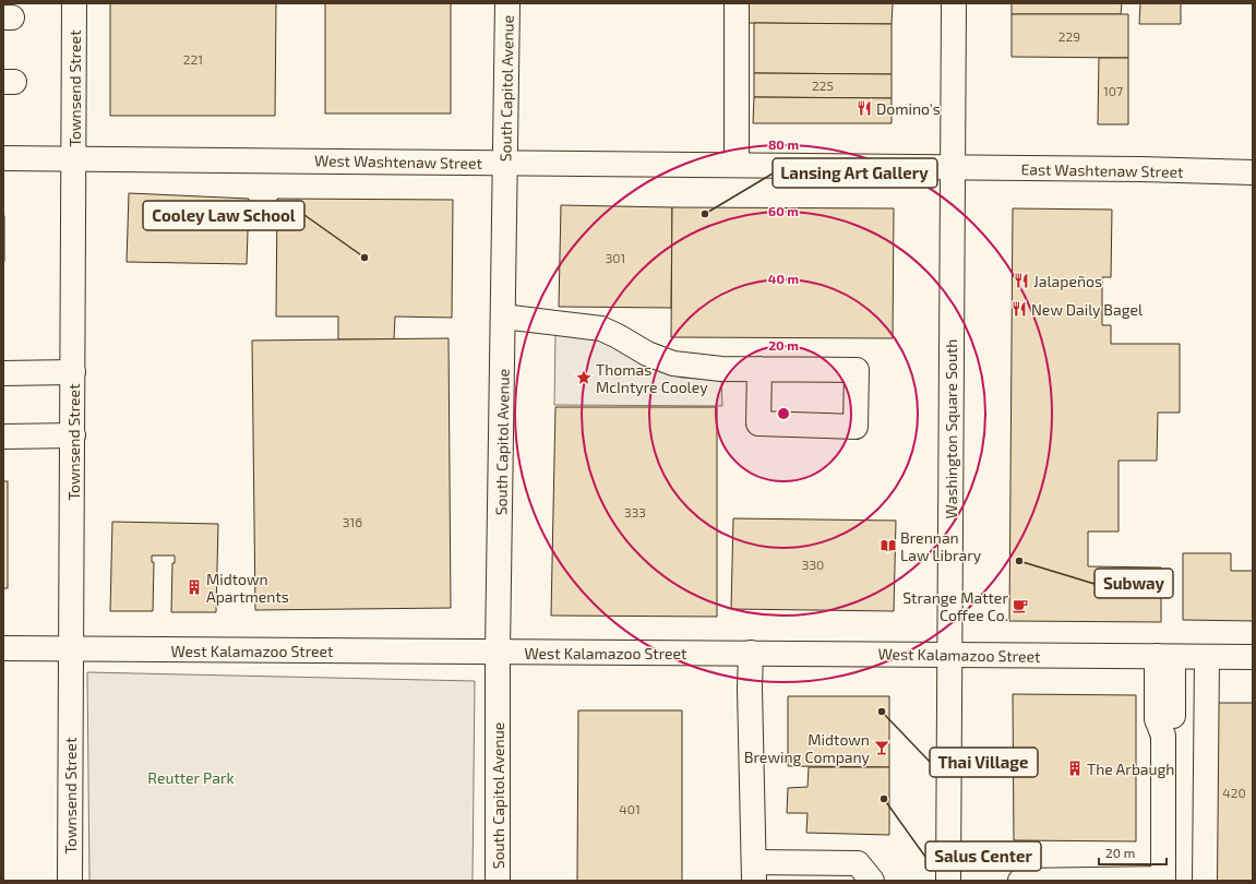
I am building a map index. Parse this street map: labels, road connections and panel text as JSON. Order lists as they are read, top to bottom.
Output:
{
  "streets": {
    "street": [
      "Townsend Street",
      "South Capitol Avenue",
      "West Washtenaw Street",
      "East Washtenaw Street",
      "Washington Square South",
      "West Kalamazoo Street"
    ]
  },
  "crossings": [
    ["Townsend Street", "West Washtenaw Street"],
    ["Townsend Street", "West Kalamazoo Street"],
    ["South Capitol Avenue", "West Washtenaw Street"],
    ["South Capitol Avenue", "West Kalamazoo Street"],
    ["West Washtenaw Street", "East Washtenaw Street"],
    ["West Washtenaw Street", "Washington Square South"],
    ["East Washtenaw Street", "Washington Square South"],
    ["Washington Square South", "West Kalamazoo Street"]
  ],
  "parks": ["Reutter Park"],
  "places": {
    "restaurant": ["Domino's", "Jalapeños", "New Daily Bagel"],
    "other": [
      "Lansing Art Gallery",
      "Cooley Law School",
      "Subway",
      "Thai Village",
      "Salus Center"
    ],
    "place": ["Thomas McIntyre Cooley"],
    "library": ["Brennan Law Library"],
    "building": ["Midtown Apartments", "The Arbaugh"],
    "cafe": ["Strange Matter Coffee Co."],
    "bar": ["Midtown Brewing Company"]
  },
  "house_numbers": [
    "229",
    "221",
    "225",
    "107",
    "301",
    "333",
    "316",
    "330",
    "420",
    "401"
  ],
  "scale_bar": "20 m",
  "rings": [
    "80 m",
    "60 m",
    "40 m",
    "20 m"
  ]
}
